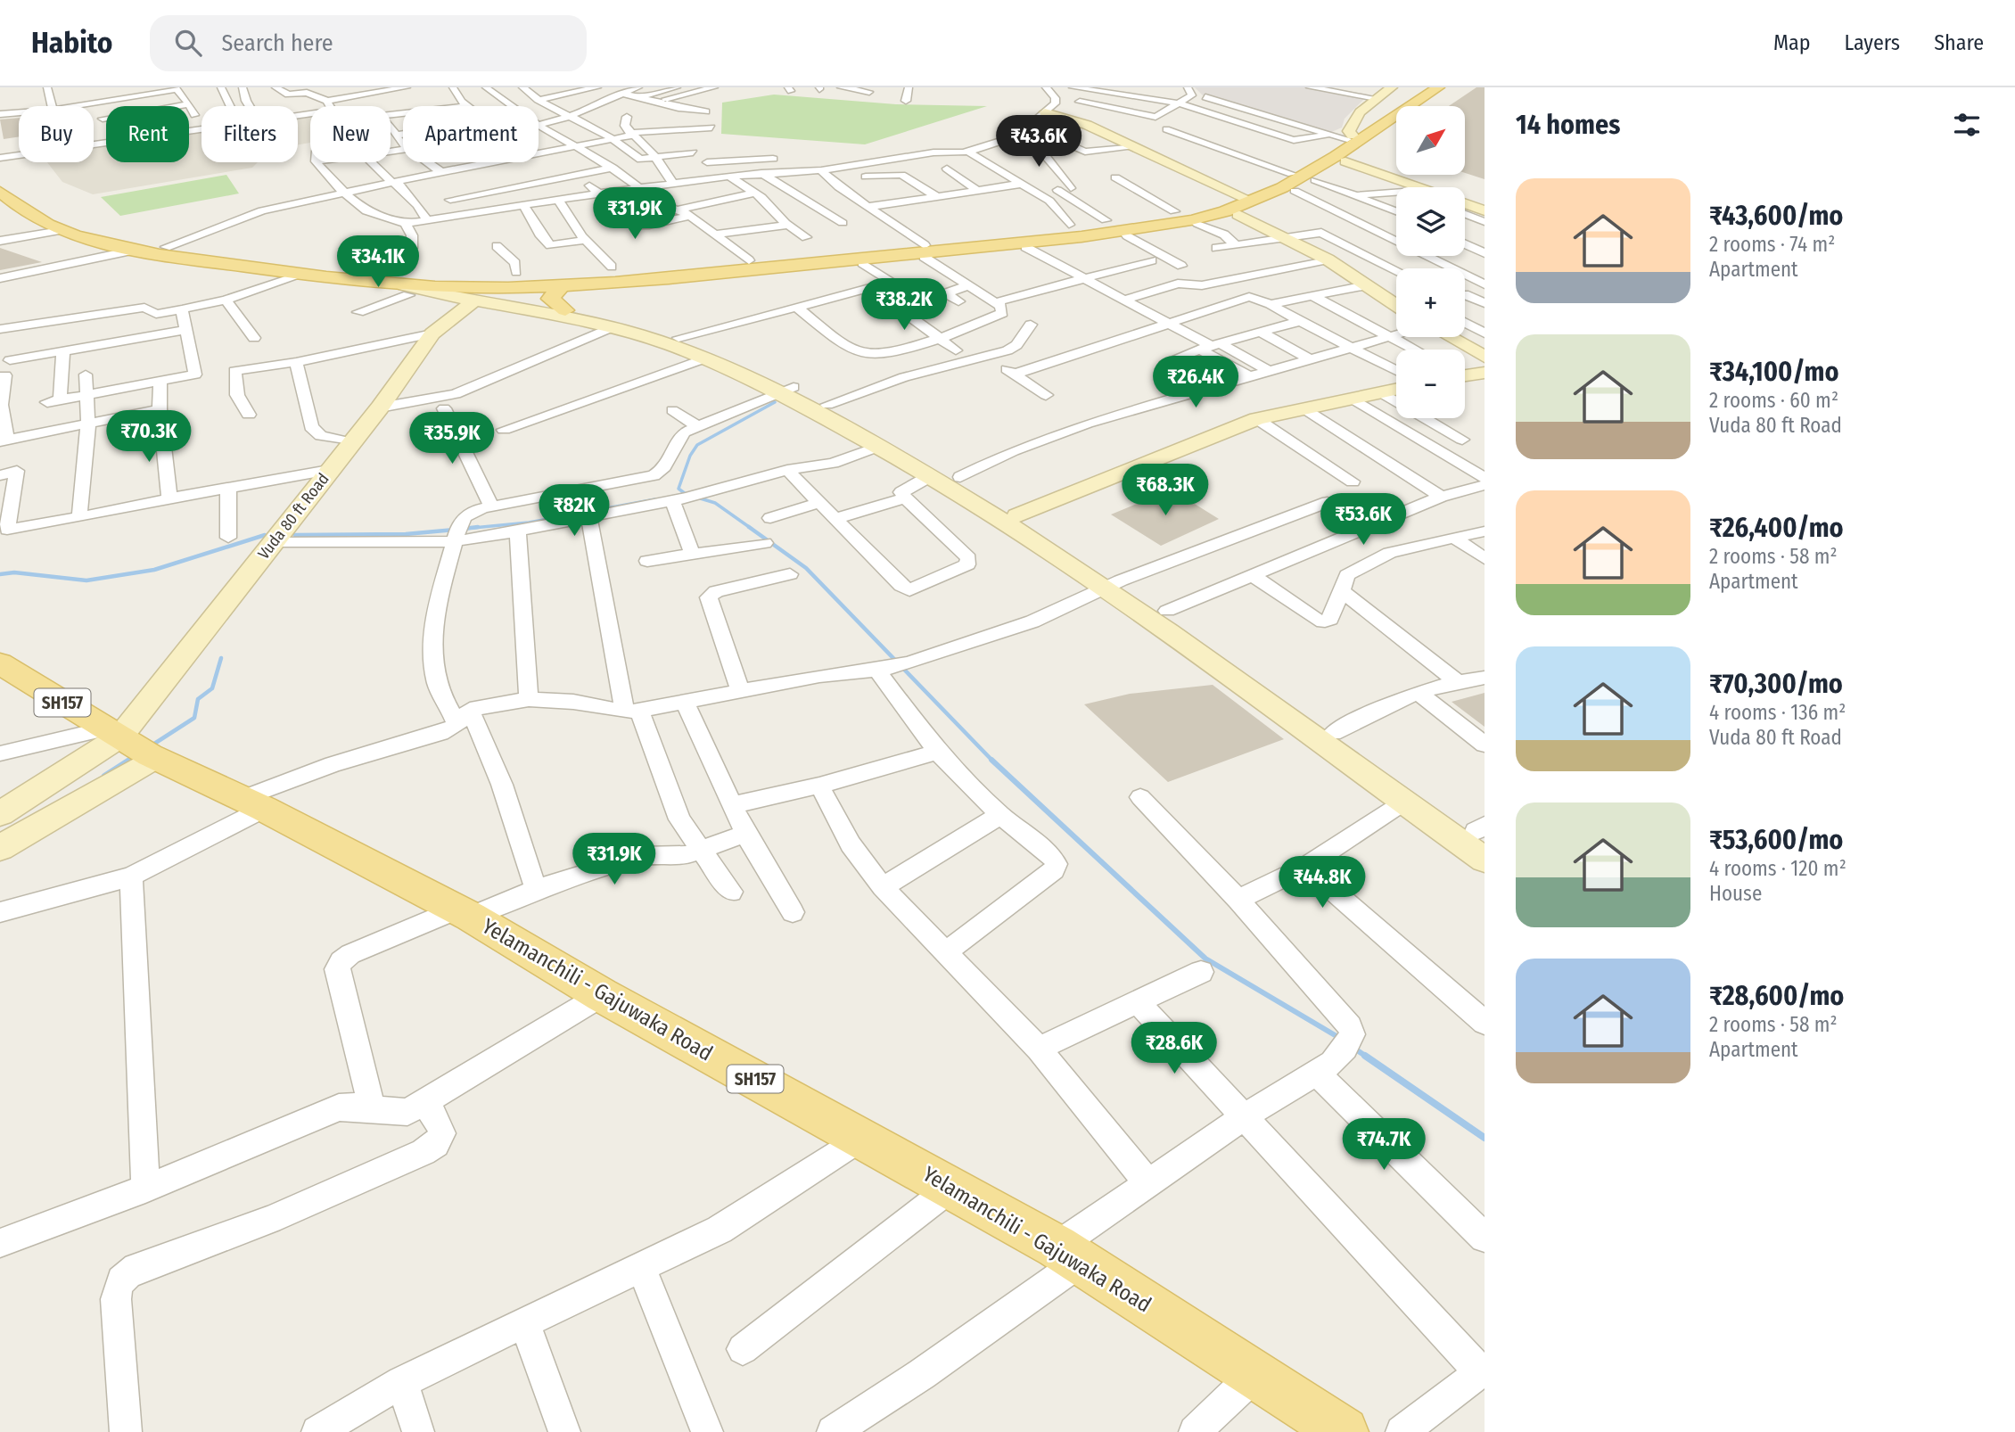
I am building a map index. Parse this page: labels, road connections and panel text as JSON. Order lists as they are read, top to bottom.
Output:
{
  "streets": {
    "main road": ["SH157", "Yelamanchili - Gajuwaka Road"],
    "street": ["Vuda 80 ft Road"]
  },
  "crossings": [
    ["Vuda 80 ft Road", "Yelamanchili - Gajuwaka Road"]
  ],
  "north": "top right",
  "page": {
    "header": "Habito",
    "search": "Search here",
    "nav": ["Map", "Layers", "Share"],
    "heading": "14 homes",
    "map_buttons": ["+", "−"],
    "chip": [
      "Buy",
      "Rent",
      "Filters",
      "New",
      "Apartment"
    ],
    "price": [
      "₹43.6K",
      "₹31.9K",
      "₹34.1K",
      "₹38.2K",
      "₹26.4K",
      "₹70.3K",
      "₹35.9K",
      "₹68.3K",
      "₹82K",
      "₹53.6K",
      "₹31.9K",
      "₹44.8K",
      "₹28.6K",
      "₹74.7K"
    ],
    "list": [
      {
        "name": "₹43,600/mo",
        "note": "2 rooms · 74 m² · Apartment"
      },
      {
        "name": "₹34,100/mo",
        "note": "2 rooms · 60 m² · Vuda 80 ft Road"
      },
      {
        "name": "₹26,400/mo",
        "note": "2 rooms · 58 m² · Apartment"
      },
      {
        "name": "₹70,300/mo",
        "note": "4 rooms · 136 m² · Vuda 80 ft Road"
      },
      {
        "name": "₹53,600/mo",
        "note": "4 rooms · 120 m² · House"
      },
      {
        "name": "₹28,600/mo",
        "note": "2 rooms · 58 m² · Apartment"
      }
    ]
  }
}
